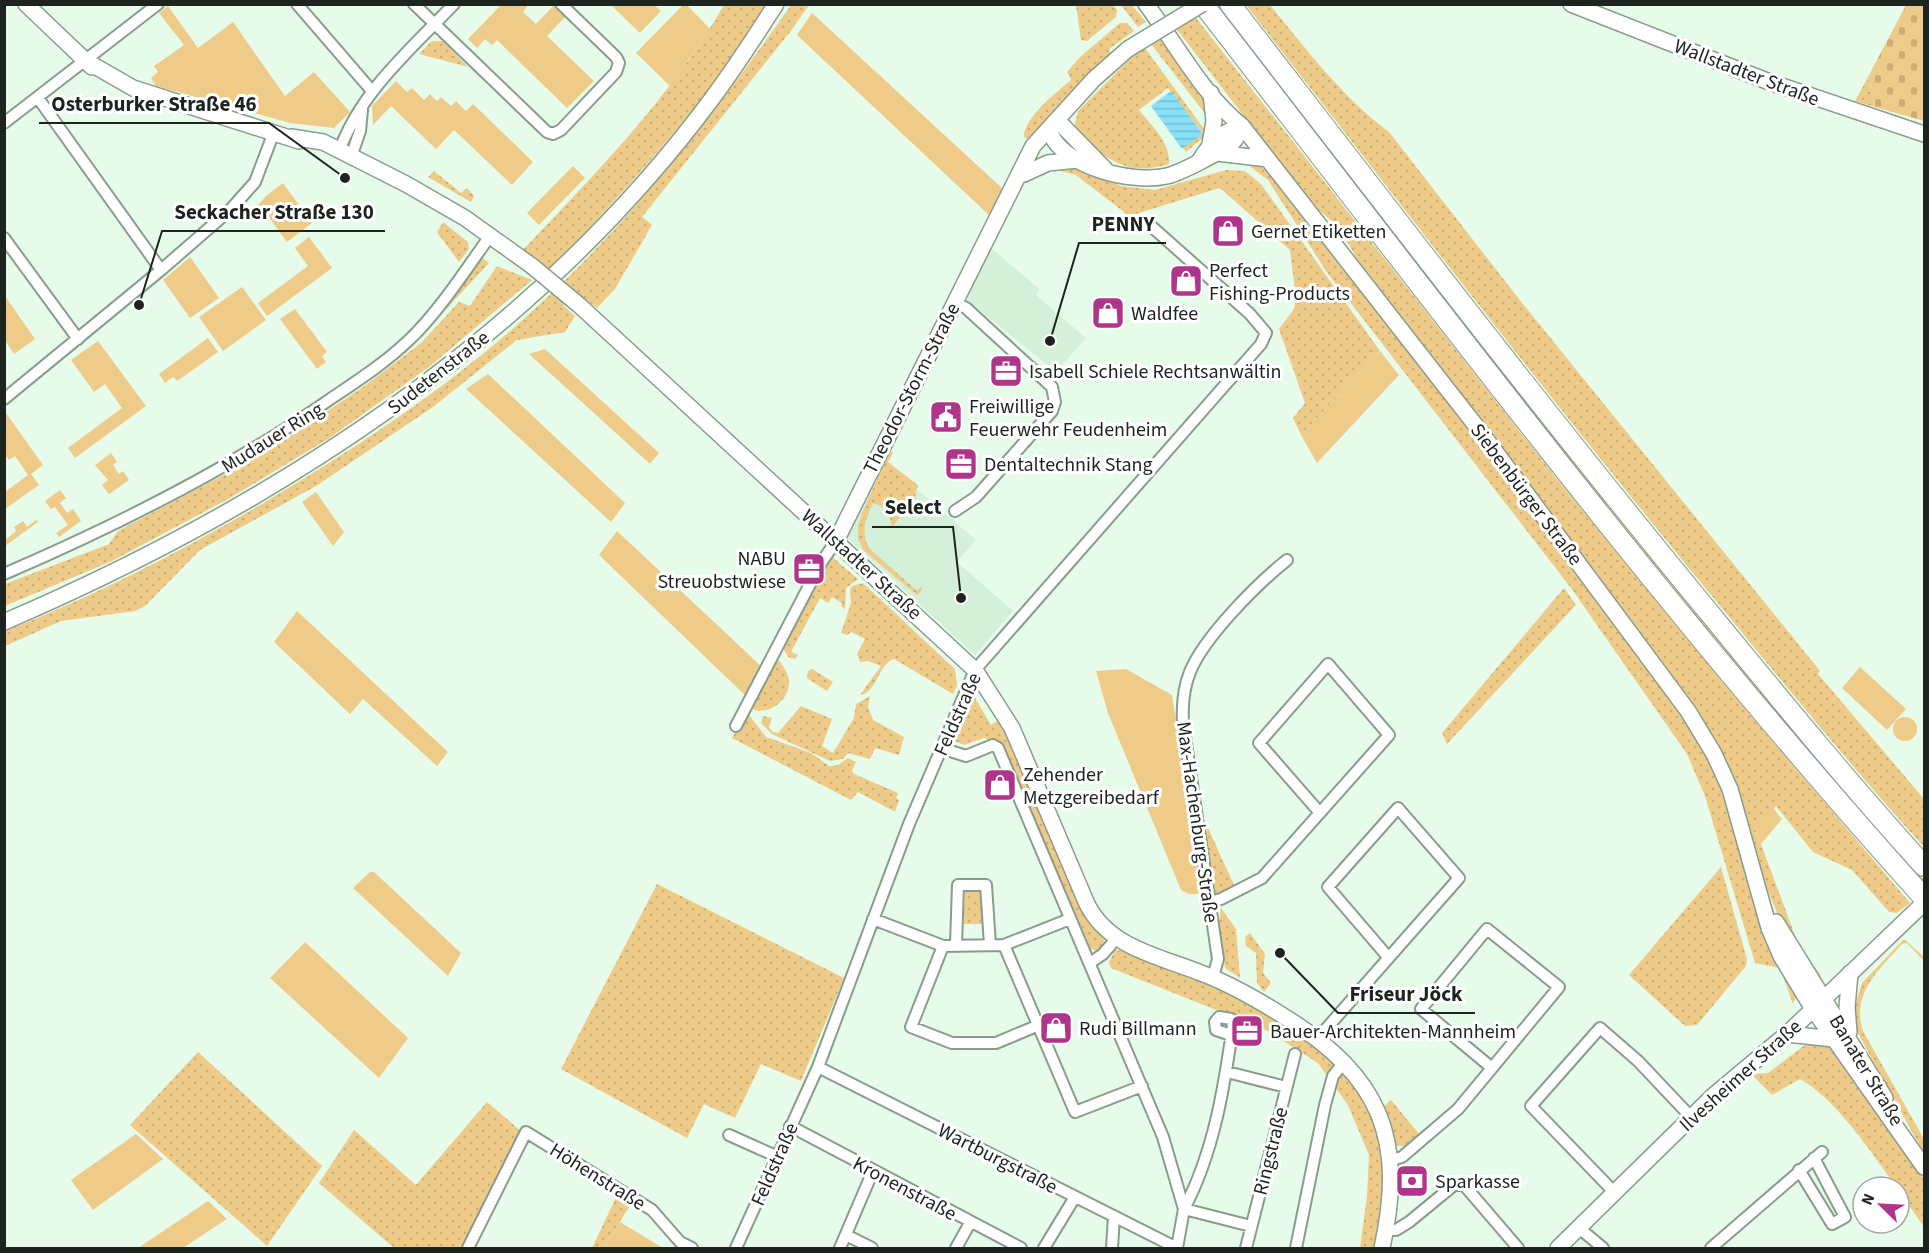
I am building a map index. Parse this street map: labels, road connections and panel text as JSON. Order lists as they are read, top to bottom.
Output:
{
  "streets": {
    "main road": [
      "Wallstadter Straße",
      "Sudetenstraße",
      "Theodor-Storm-Straße",
      "Siebenbürger Straße",
      "Banater Straße",
      "Ilvesheimer Straße"
    ],
    "street": [
      "Mudauer Ring",
      "Feldstraße",
      "Max-Hachenburg-Straße",
      "Ringstraße",
      "Wartburgstraße",
      "Höhenstraße",
      "Kronenstraße"
    ]
  },
  "crossings": [
    ["Wallstadter Straße", "Theodor-Storm-Straße"],
    ["Wallstadter Straße", "Mudauer Ring"],
    ["Wallstadter Straße", "Feldstraße"],
    ["Siebenbürger Straße", "Banater Straße"],
    ["Siebenbürger Straße", "Ilvesheimer Straße"],
    ["Feldstraße", "Wartburgstraße"],
    ["Feldstraße", "Kronenstraße"],
    ["Banater Straße", "Ilvesheimer Straße"]
  ],
  "places": {
    "other": [
      "Osterburker Straße 46",
      "Seckacher Straße 130",
      "PENNY",
      "Select",
      "Friseur Jöck"
    ],
    "shop": [
      "Gernet Etiketten",
      "Perfect Fishing-Products",
      "Waldfee",
      "Zehender Metzgereibedarf",
      "Rudi Billmann"
    ],
    "office": [
      "Isabell Schiele Rechtsanwältin",
      "Dentaltechnik Stang",
      "NABU Streuobstwiese",
      "Bauer-Architekten-Mannheim"
    ],
    "public building": ["Freiwillige Feuerwehr Feudenheim"],
    "bank": ["Sparkasse"]
  },
  "north": "top left"
}
